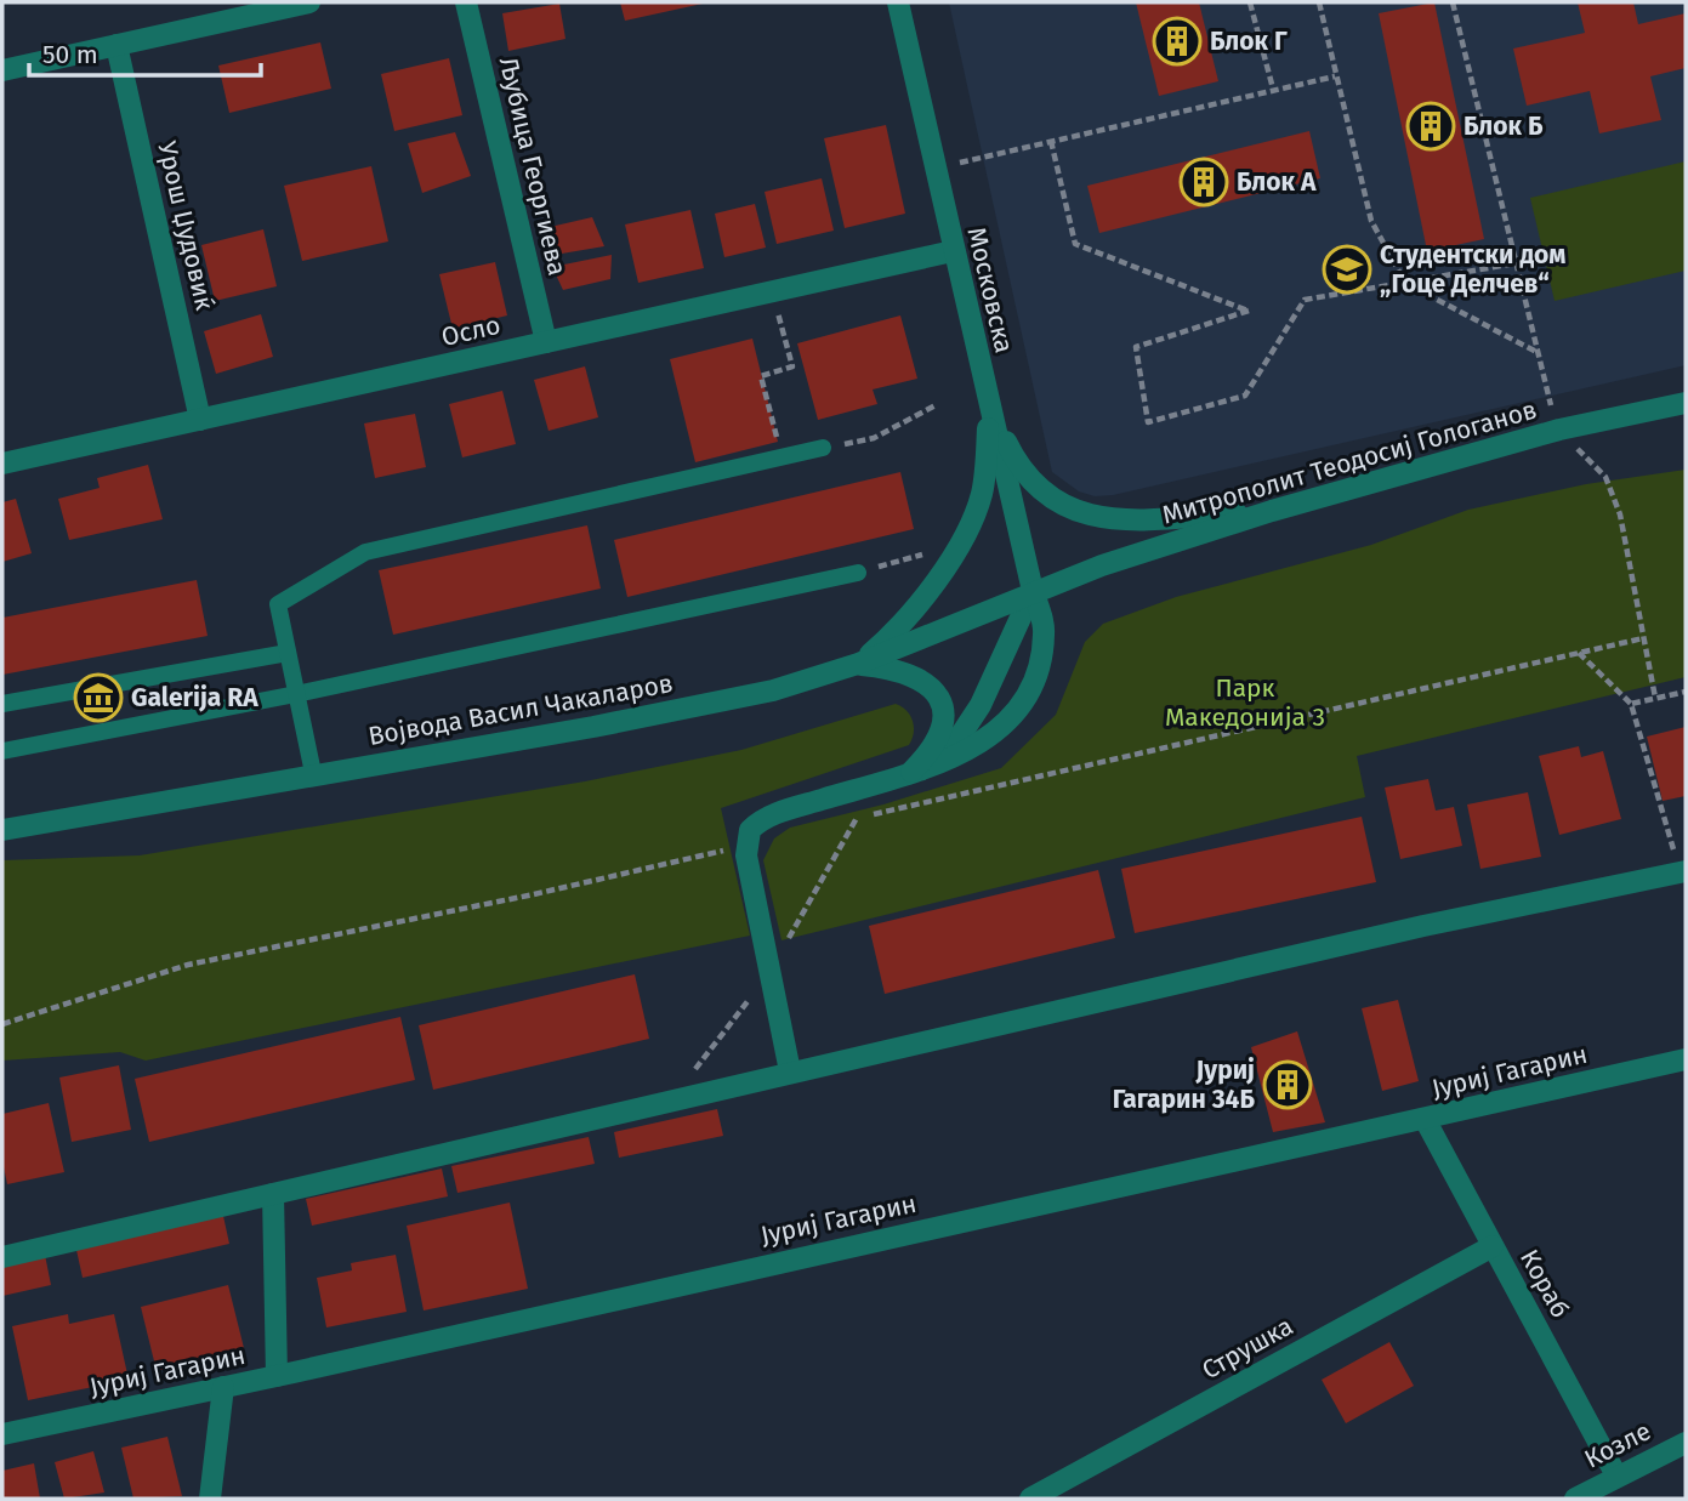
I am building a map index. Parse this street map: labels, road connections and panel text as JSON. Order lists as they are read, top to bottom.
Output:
{
  "streets": {
    "street": [
      "Љубица Георгиева",
      "Урош Џудовиќ",
      "Московска",
      "Осло",
      "Митрополит Теодосиј Гологанов",
      "Војвода Васил Чакаларов",
      "Јуриј Гагарин",
      "Кораб",
      "Струшка",
      "Козле"
    ]
  },
  "crossings": [
    ["Љубица Георгиева", "Осло"],
    ["Урош Џудовиќ", "Осло"],
    ["Московска", "Осло"],
    ["Московска", "Митрополит Теодосиј Гологанов"],
    ["Московска", "Војвода Васил Чакаларов"],
    ["Митрополит Теодосиј Гологанов", "Војвода Васил Чакаларов"],
    ["Јуриј Гагарин", "Кораб"],
    ["Кораб", "Струшка"],
    ["Кораб", "Козле"]
  ],
  "parks": ["Парк Македонија 3"],
  "places": {
    "building": [
      "Блок Г",
      "Блок Б",
      "Блок А",
      "Јуриј Гагарин 34Б"
    ],
    "school or university": ["Студентски дом „Гоце Делчев“"],
    "museum": ["Galerija RA"]
  },
  "scale_bar": "50 m"
}
